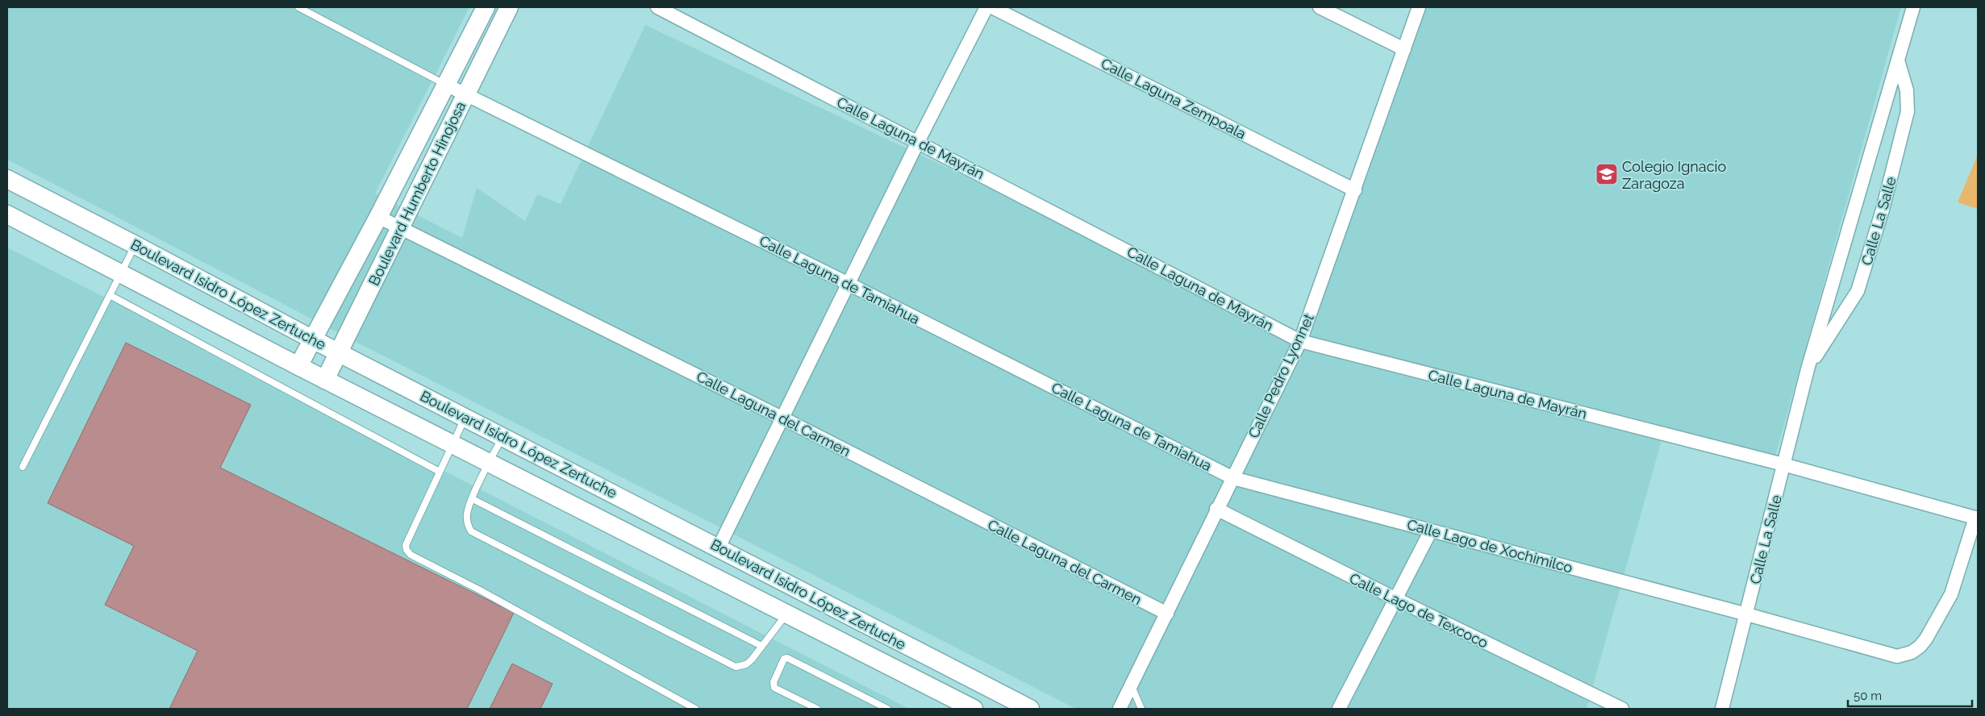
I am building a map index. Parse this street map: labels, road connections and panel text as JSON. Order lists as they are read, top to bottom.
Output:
{
  "streets": {
    "main road": ["Boulevard Humberto Hinojosa", "Boulevard Isidro López Zertuche"],
    "street": [
      "Calle Laguna Zempoala",
      "Calle Laguna de Mayrán",
      "Calle La Salle",
      "Calle Laguna de Tamiahua",
      "Calle Pedro Lyonnet",
      "Calle Laguna del Carmen",
      "Calle Lago de Xochimilco",
      "Calle Lago de Texcoco"
    ]
  },
  "crossings": [
    ["Calle Laguna Zempoala", "Calle Pedro Lyonnet"],
    ["Calle Laguna de Mayrán", "Calle La Salle"],
    ["Calle Laguna de Mayrán", "Calle Pedro Lyonnet"],
    ["Calle Laguna de Mayrán", "Calle Lago de Xochimilco"],
    ["Boulevard Humberto Hinojosa", "Calle Laguna de Tamiahua"],
    ["Boulevard Humberto Hinojosa", "Boulevard Isidro López Zertuche"],
    ["Boulevard Humberto Hinojosa", "Calle Laguna del Carmen"],
    ["Calle La Salle", "Calle Lago de Xochimilco"],
    ["Calle Laguna de Tamiahua", "Calle Pedro Lyonnet"],
    ["Calle Laguna de Tamiahua", "Calle Lago de Xochimilco"],
    ["Calle Pedro Lyonnet", "Calle Laguna del Carmen"],
    ["Calle Pedro Lyonnet", "Calle Lago de Xochimilco"],
    ["Calle Pedro Lyonnet", "Calle Lago de Texcoco"]
  ],
  "places": {
    "school or university": ["Colegio Ignacio Zaragoza"]
  },
  "scale_bar": "50 m"
}
